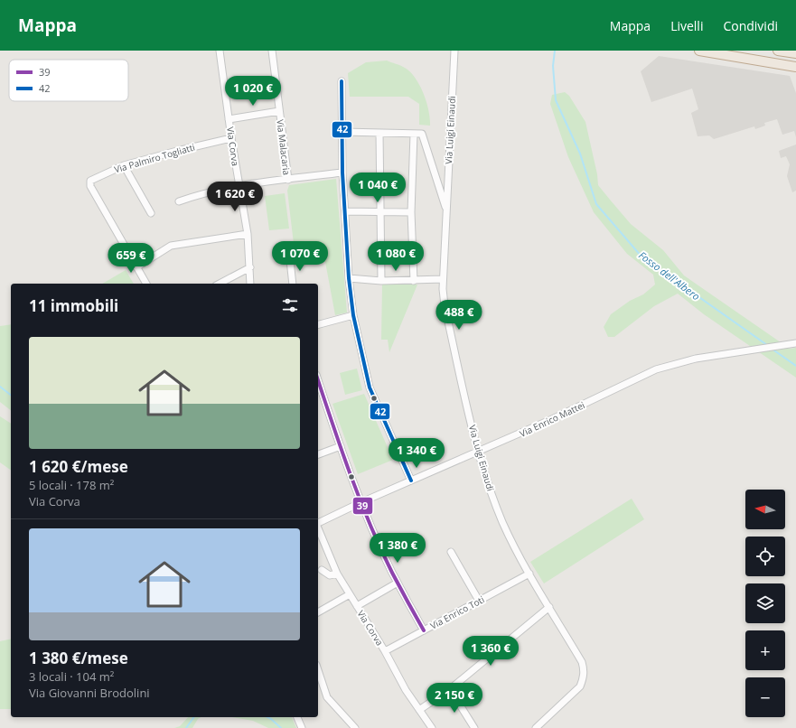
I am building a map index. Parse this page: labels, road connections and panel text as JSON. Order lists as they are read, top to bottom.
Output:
{
  "streets": {
    "street": [
      "Via Luigi Einaudi",
      "Via Corva",
      "Via Malacaria",
      "Via Palmiro Togliatti",
      "Via Enrico Mattei",
      "Via Enrico Toti"
    ]
  },
  "crossings": [
    ["Via Luigi Einaudi", "Via Enrico Mattei"],
    ["Via Luigi Einaudi", "Via Enrico Toti"],
    ["Via Corva", "Via Palmiro Togliatti"],
    ["Via Corva", "Via Enrico Toti"]
  ],
  "water": ["Fosso dell'Albero"],
  "lines": ["transit line 42", "transit line 39"],
  "legend": ["39", "42"],
  "north": "left",
  "page": {
    "header": "Mappa",
    "nav": ["Mappa", "Livelli", "Condividi"],
    "price": [
      "1 020 €",
      "1 040 €",
      "1 620 €",
      "1 070 €",
      "1 080 €",
      "659 €",
      "488 €",
      "1 340 €",
      "1 380 €",
      "1 360 €",
      "2 150 €"
    ],
    "heading": "11 immobili",
    "list": [
      {
        "name": "1 620 €/mese",
        "note": "5 locali · 178 m² · Via Corva"
      },
      {
        "name": "1 380 €/mese",
        "note": "3 locali · 104 m² · Via Giovanni Brodolini"
      }
    ],
    "map_buttons": ["+", "−"]
  }
}
